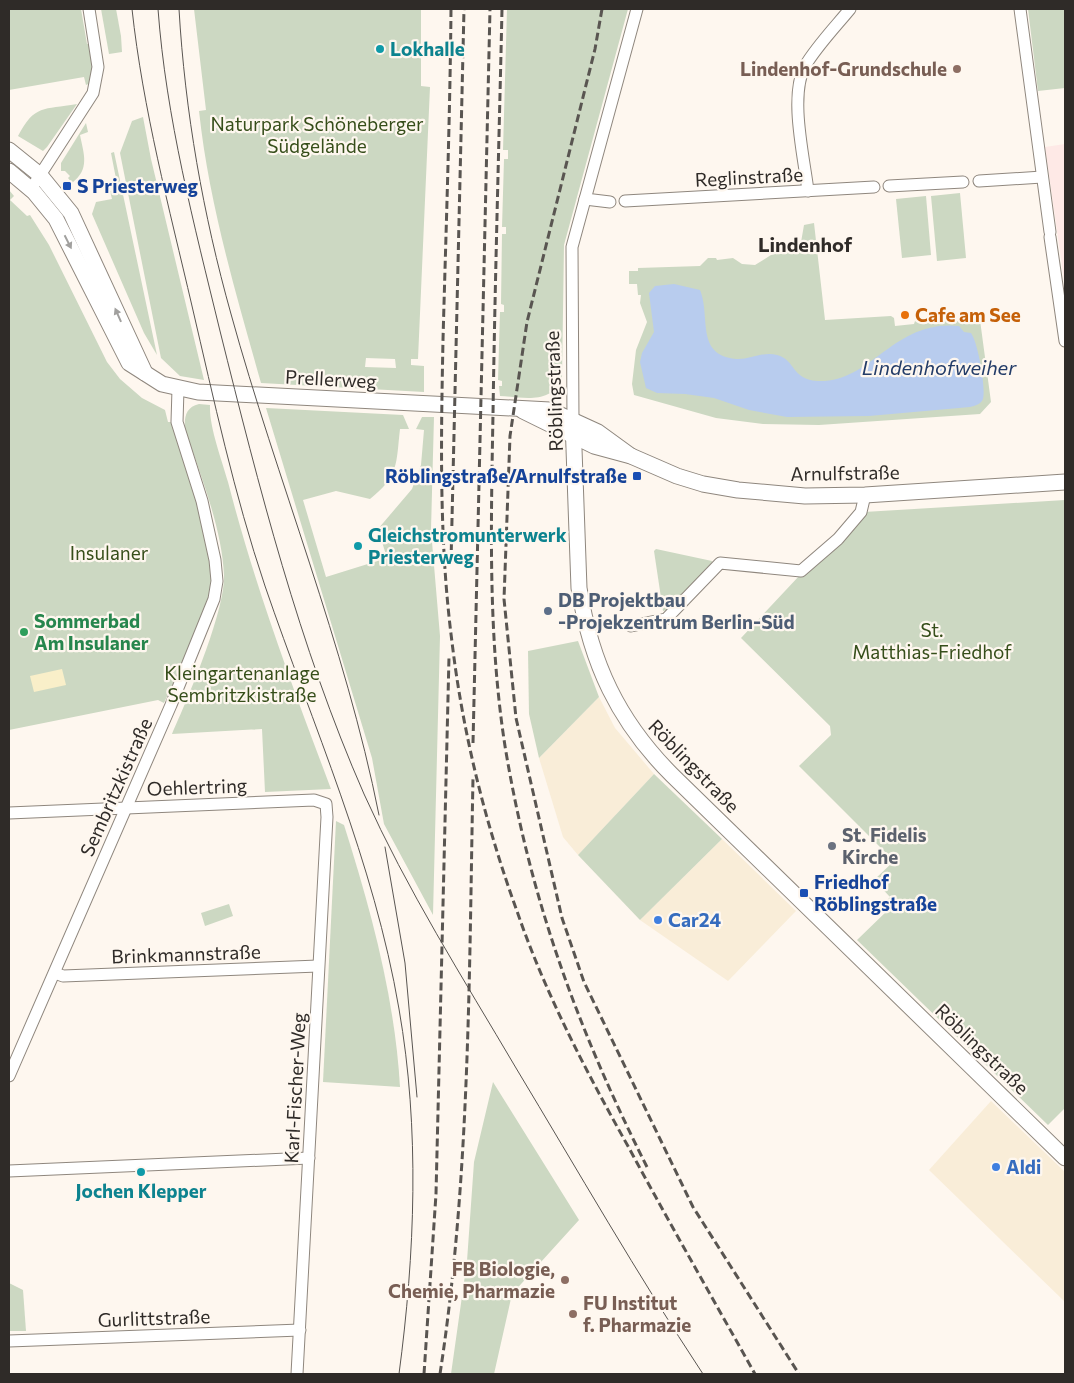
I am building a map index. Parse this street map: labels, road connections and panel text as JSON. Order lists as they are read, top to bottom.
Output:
{
  "streets": {
    "main road": ["Prellerweg", "Röblingstraße", "Arnulfstraße"],
    "street": [
      "Reglinstraße",
      "Sembritzkistraße",
      "Oehlertring",
      "Brinkmannstraße",
      "Karl-Fischer-Weg",
      "Gurlittstraße"
    ]
  },
  "crossings": [
    ["Prellerweg", "Röblingstraße"],
    ["Prellerweg", "Arnulfstraße"],
    ["Prellerweg", "Sembritzkistraße"],
    ["Röblingstraße", "Arnulfstraße"],
    ["Sembritzkistraße", "Oehlertring"],
    ["Sembritzkistraße", "Brinkmannstraße"],
    ["Oehlertring", "Karl-Fischer-Weg"],
    ["Brinkmannstraße", "Karl-Fischer-Weg"],
    ["Karl-Fischer-Weg", "Gurlittstraße"]
  ],
  "districts": ["Lindenhof"],
  "water": ["Lindenhofweiher"],
  "parks": [
    "Naturpark Schöneberger Südgelände",
    "Insulaner",
    "St. Matthias-Friedhof",
    "Kleingartenanlage Sembritzkistraße"
  ],
  "places": {
    "other": [
      "Lokhalle",
      "Lindenhof-Grundschule",
      "Cafe am See",
      "Gleichstromunterwerk Priesterweg",
      "DB Projektbau -Projekzentrum Berlin-Süd",
      "Sommerbad Am Insulaner",
      "St. Fidelis Kirche",
      "Car24",
      "Aldi",
      "Jochen Klepper",
      "FB Biologie, Chemie, Pharmazie",
      "FU Institut f. Pharmazie"
    ],
    "transit": ["S Priesterweg", "Röblingstraße/Arnulfstraße", "Friedhof Röblingstraße"]
  }
}
